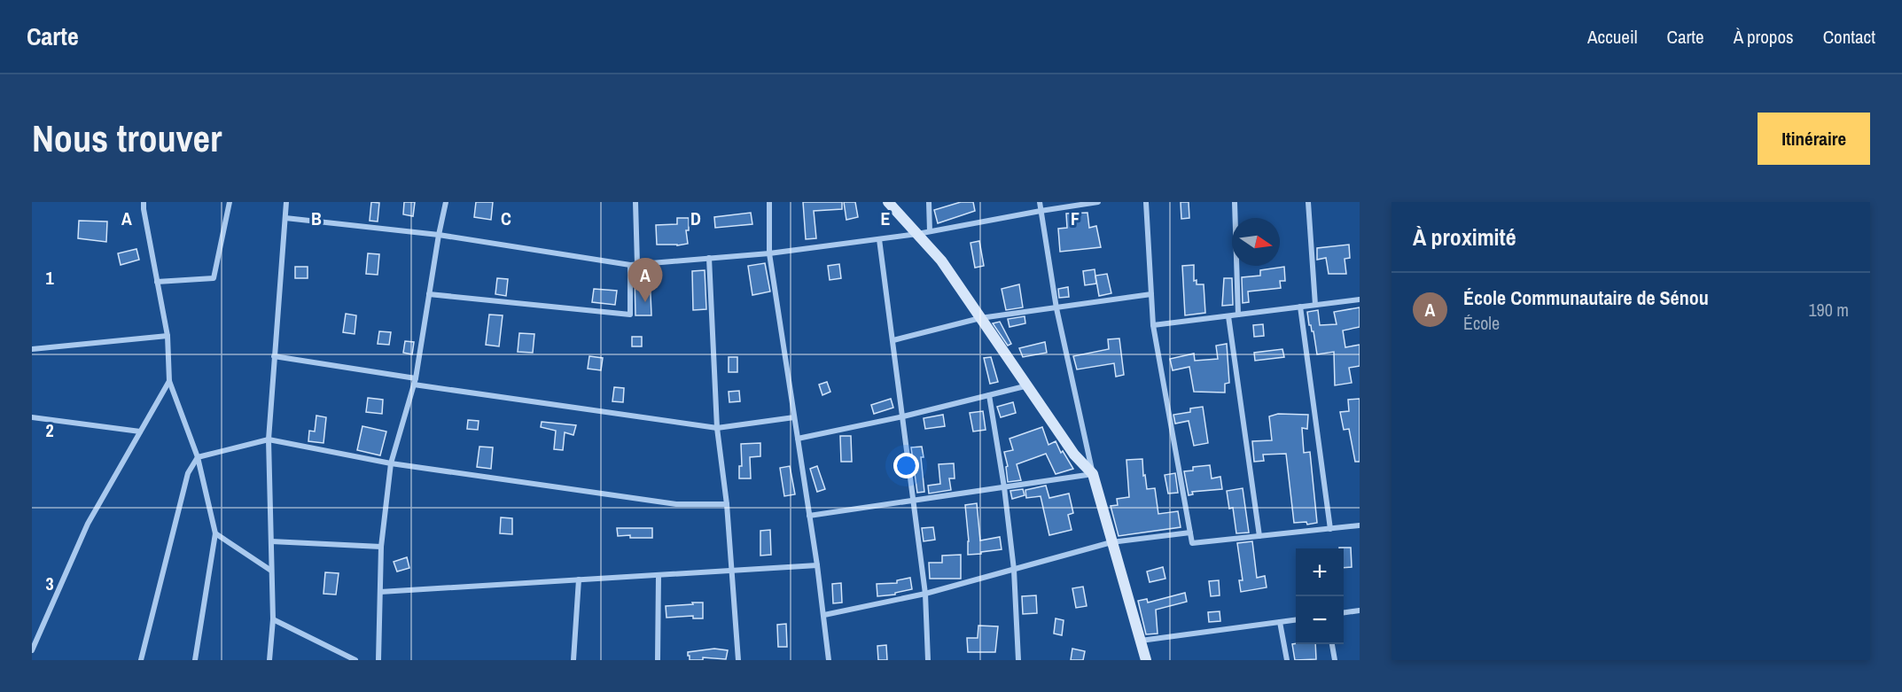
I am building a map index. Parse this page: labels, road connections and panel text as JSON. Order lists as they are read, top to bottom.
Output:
{
  "north": "right",
  "page": {
    "header": "Carte",
    "nav": [
      "Accueil",
      "Carte",
      "À propos",
      "Contact"
    ],
    "buttons": "Itinéraire",
    "title": "Nous trouver",
    "heading": "À proximité",
    "pins": "A",
    "list": [
      {
        "mark": "A",
        "name": "École Communautaire de Sénou",
        "note": "École",
        "value": "190 m"
      }
    ],
    "map_buttons": ["+", "−"]
  },
  "grid": {
    "columns": [
      "A",
      "B",
      "C",
      "D",
      "E",
      "F"
    ],
    "rows": ["1", "2", "3"]
  }
}
